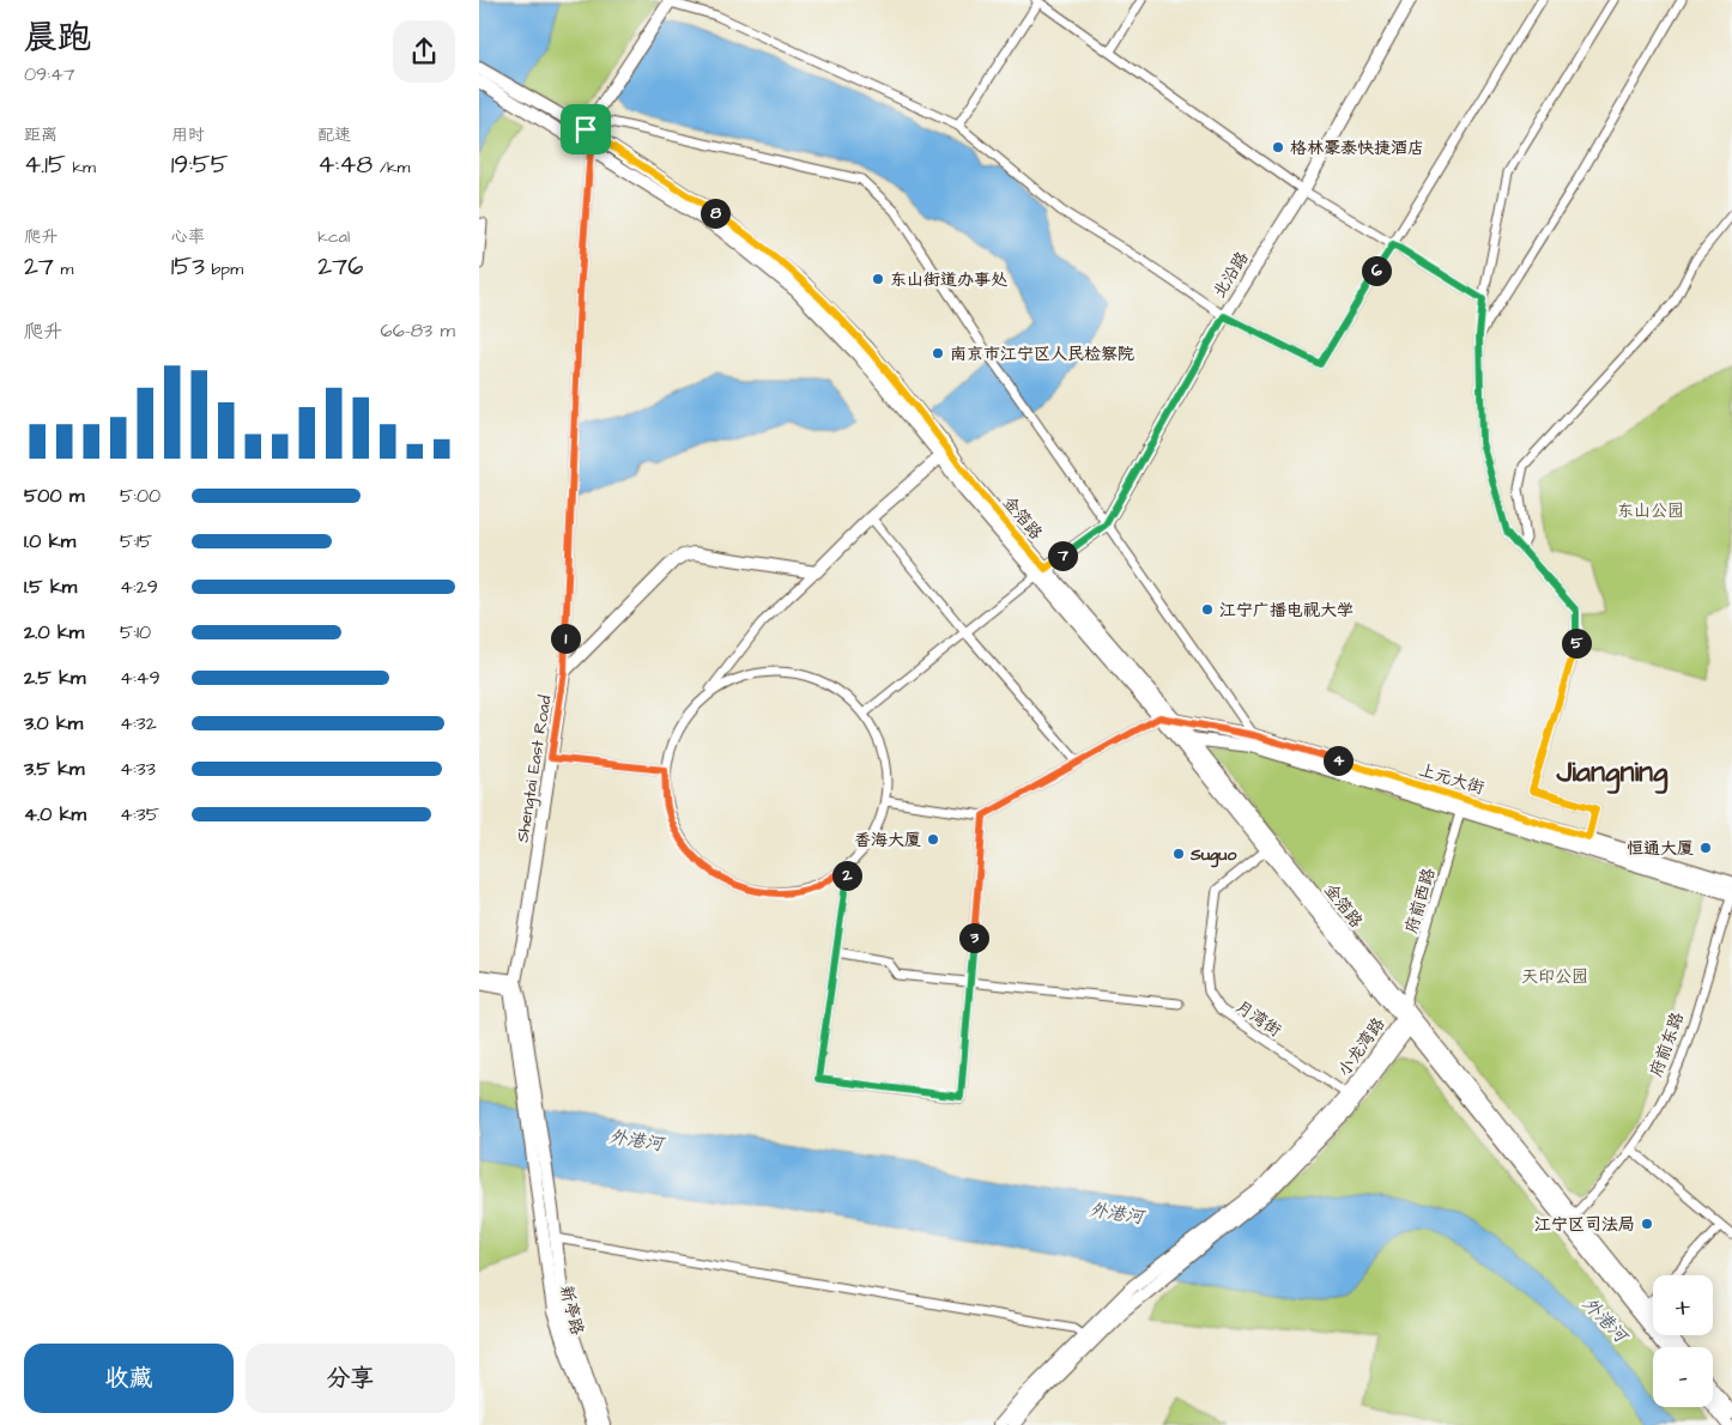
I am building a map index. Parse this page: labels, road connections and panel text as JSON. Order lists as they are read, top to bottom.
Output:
{
  "streets": {
    "main road": [
      "北沿路",
      "金箔路",
      "Shengtai East Road",
      "上元大街",
      "小龙湾路",
      "新亭路"
    ],
    "street": ["府前西路", "月湾街", "府前东路"]
  },
  "crossings": [
    ["北沿路", "金箔路"],
    ["金箔路", "上元大街"],
    ["金箔路", "府前西路"],
    ["金箔路", "月湾街"],
    ["金箔路", "府前东路"],
    ["金箔路", "小龙湾路"],
    ["Shengtai East Road", "新亭路"],
    ["上元大街", "府前西路"],
    ["上元大街", "府前东路"],
    ["府前西路", "小龙湾路"],
    ["月湾街", "小龙湾路"]
  ],
  "districts": ["Jiangning"],
  "water": ["外港河"],
  "parks": ["东山公园", "天印公园"],
  "places": [
    "格林豪泰快捷酒店",
    "东山街道办事处",
    "南京市江宁区人民检察院",
    "江宁广播电视大学",
    "香海大厦",
    "恒通大厦",
    "Suguo",
    "江宁区司法局"
  ],
  "page": {
    "heading": ["晨跑", "09:47"],
    "stats": [
      ["距离", "4.15 km"],
      ["用时", "19:55"],
      ["配速", "4:48 /km"],
      ["爬升", "27 m"],
      ["心率", "153 bpm"],
      ["kcal", "276"]
    ],
    "pins": [
      "8",
      "6",
      "7",
      "1",
      "5",
      "4",
      "2",
      "3"
    ],
    "chart": ["爬升", "66–83 m"],
    "list": [
      {
        "name": "500 m",
        "note": "5:00"
      },
      {
        "name": "1.0 km",
        "note": "5:15"
      },
      {
        "name": "1.5 km",
        "note": "4:29"
      },
      {
        "name": "2.0 km",
        "note": "5:10"
      },
      {
        "name": "2.5 km",
        "note": "4:49"
      },
      {
        "name": "3.0 km",
        "note": "4:32"
      },
      {
        "name": "3.5 km",
        "note": "4:33"
      },
      {
        "name": "4.0 km",
        "note": "4:35"
      }
    ],
    "map_buttons": ["+", "−"],
    "buttons": ["收藏", "分享"]
  }
}
